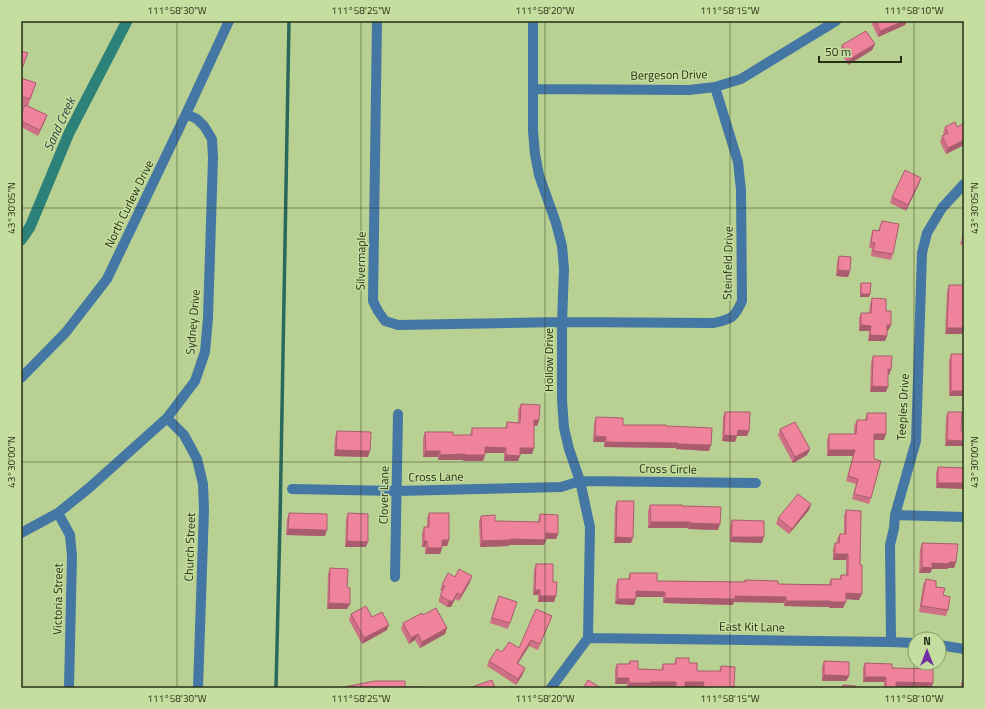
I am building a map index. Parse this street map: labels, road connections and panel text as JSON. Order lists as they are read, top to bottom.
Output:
{
  "streets": {
    "street": [
      "Bergeson Drive",
      "North Curlew Drive",
      "Silvermaple",
      "Steinfeld Drive",
      "Sydney Drive",
      "Hollow Drive",
      "Teeples Drive",
      "Cross Circle",
      "Cross Lane",
      "Clover Lane",
      "Church Street",
      "Victoria Street",
      "East Kit Lane"
    ]
  },
  "crossings": [
    ["Bergeson Drive", "Steinfeld Drive"],
    ["Bergeson Drive", "Hollow Drive"],
    ["North Curlew Drive", "Sydney Drive"],
    ["Silvermaple", "Steinfeld Drive"],
    ["Silvermaple", "Hollow Drive"],
    ["Steinfeld Drive", "Hollow Drive"],
    ["Sydney Drive", "Church Street"],
    ["Sydney Drive", "Victoria Street"],
    ["Hollow Drive", "Cross Circle"],
    ["Hollow Drive", "Cross Lane"],
    ["Hollow Drive", "East Kit Lane"],
    ["Teeples Drive", "East Kit Lane"],
    ["Cross Circle", "Cross Lane"],
    ["Cross Lane", "Clover Lane"]
  ],
  "water": ["Sand Creek"],
  "scale_bar": "50 m",
  "north": "top",
  "coordinates": [
    "111°58'30\"W",
    "111°58'25\"W",
    "111°58'20\"W",
    "111°58'15\"W",
    "111°58'10\"W",
    "43°30'05\"N",
    "43°30'00\"N"
  ]
}
